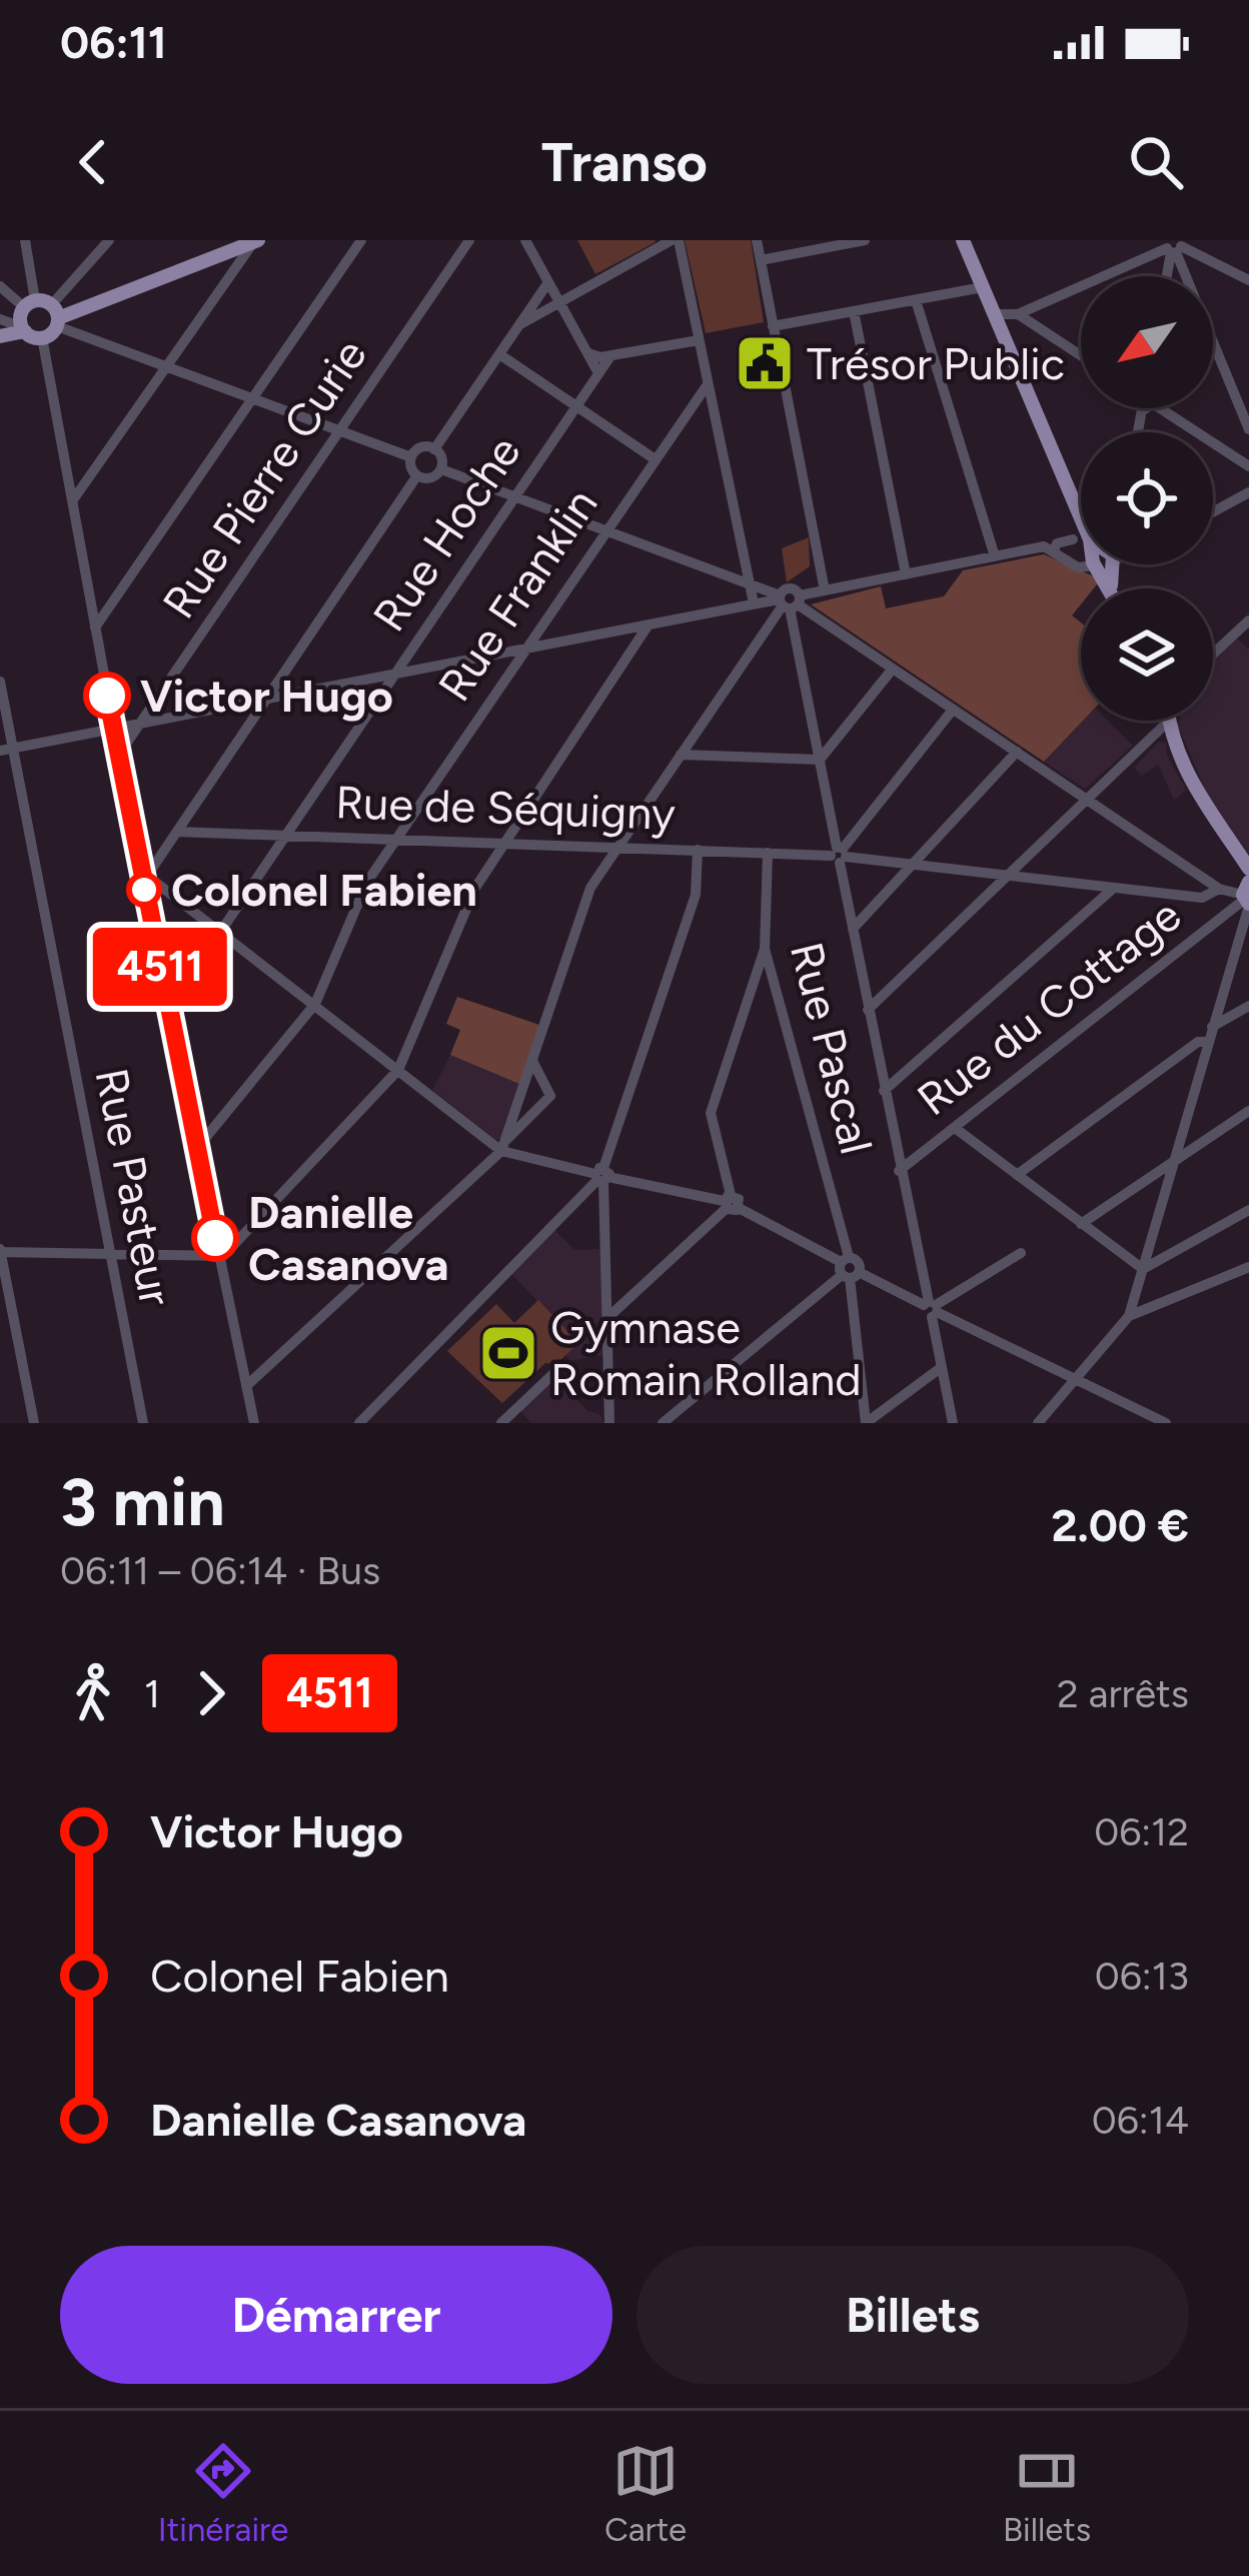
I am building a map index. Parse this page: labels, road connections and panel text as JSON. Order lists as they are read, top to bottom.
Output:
{
  "streets": {
    "street": [
      "Rue Pierre Curie",
      "Rue Hoche",
      "Rue Franklin",
      "Rue de Séquigny",
      "Rue du Cottage",
      "Rue Pascal",
      "Rue Pasteur"
    ]
  },
  "crossings": [
    ["Rue Hoche", "Rue de Séquigny"],
    ["Rue Franklin", "Rue de Séquigny"],
    ["Rue de Séquigny", "Rue Pascal"]
  ],
  "places": {
    "public building": ["Trésor Public"],
    "other": ["Victor Hugo", "Colonel Fabien", "Danielle Casanova"],
    "sports": ["Gymnase Romain Rolland"]
  },
  "lines": ["bus line 4511"],
  "north": "bottom left",
  "page": {
    "status": "06:11",
    "header": "Transo",
    "on_map": "4511",
    "heading": ["3 min", "06:11 – 06:14 · Bus", "2.00 €"],
    "legs": ["1", "4511", "2 arrêts"],
    "list": [
      {
        "name": "Victor Hugo",
        "value": "06:12"
      },
      {
        "name": "Colonel Fabien",
        "value": "06:13"
      },
      {
        "name": "Danielle Casanova",
        "value": "06:14"
      }
    ],
    "buttons": ["Démarrer", "Billets"],
    "tabs": ["Itinéraire", "Carte", "Billets"]
  }
}
